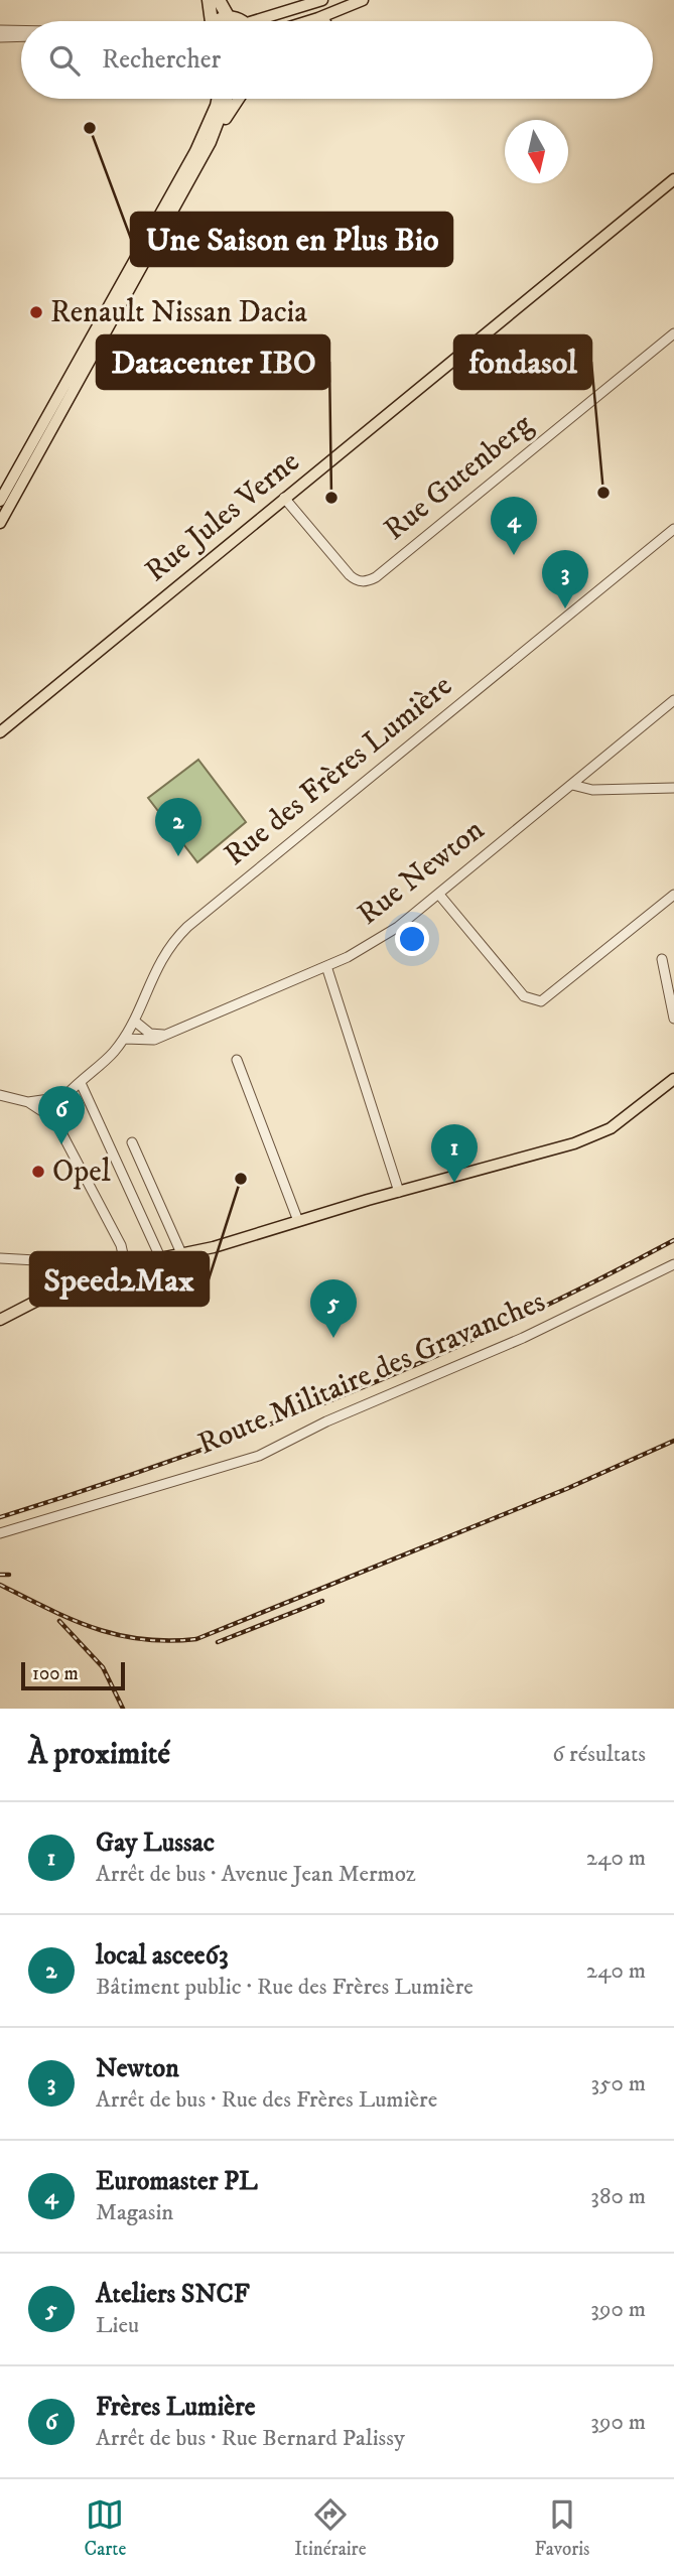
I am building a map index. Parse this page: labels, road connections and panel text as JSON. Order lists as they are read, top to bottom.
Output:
{
  "streets": {
    "main road": ["Rue Jules Verne"],
    "street": [
      "Rue Gutenberg",
      "Rue des Frères Lumière",
      "Rue Newton",
      "Route Militaire des Gravanches"
    ]
  },
  "crossings": [
    ["Rue Gutenberg", "Rue Jules Verne"],
    ["Rue des Frères Lumière", "Rue Newton"]
  ],
  "places": [
    "Une Saison en Plus Bio",
    "Renault Nissan Dacia",
    "fondasol",
    "Datacenter IBO",
    "Opel",
    "Speed2Max"
  ],
  "scale_bar": "100 m",
  "north": "bottom",
  "page": {
    "search": "Rechercher",
    "pins": [
      "4",
      "3",
      "2",
      "6",
      "1",
      "5"
    ],
    "scale": "100 m",
    "heading": ["À proximité", "6 résultats"],
    "list": [
      {
        "mark": "1",
        "name": "Gay Lussac",
        "note": "Arrêt de bus · Avenue Jean Mermoz",
        "value": "240 m"
      },
      {
        "mark": "2",
        "name": "local ascee63",
        "note": "Bâtiment public · Rue des Frères Lumière",
        "value": "240 m"
      },
      {
        "mark": "3",
        "name": "Newton",
        "note": "Arrêt de bus · Rue des Frères Lumière",
        "value": "350 m"
      },
      {
        "mark": "4",
        "name": "Euromaster PL",
        "note": "Magasin",
        "value": "380 m"
      },
      {
        "mark": "5",
        "name": "Ateliers SNCF",
        "note": "Lieu",
        "value": "390 m"
      },
      {
        "mark": "6",
        "name": "Frères Lumière",
        "note": "Arrêt de bus · Rue Bernard Palissy",
        "value": "390 m"
      }
    ],
    "nav": ["Carte", "Itinéraire", "Favoris"]
  }
}
